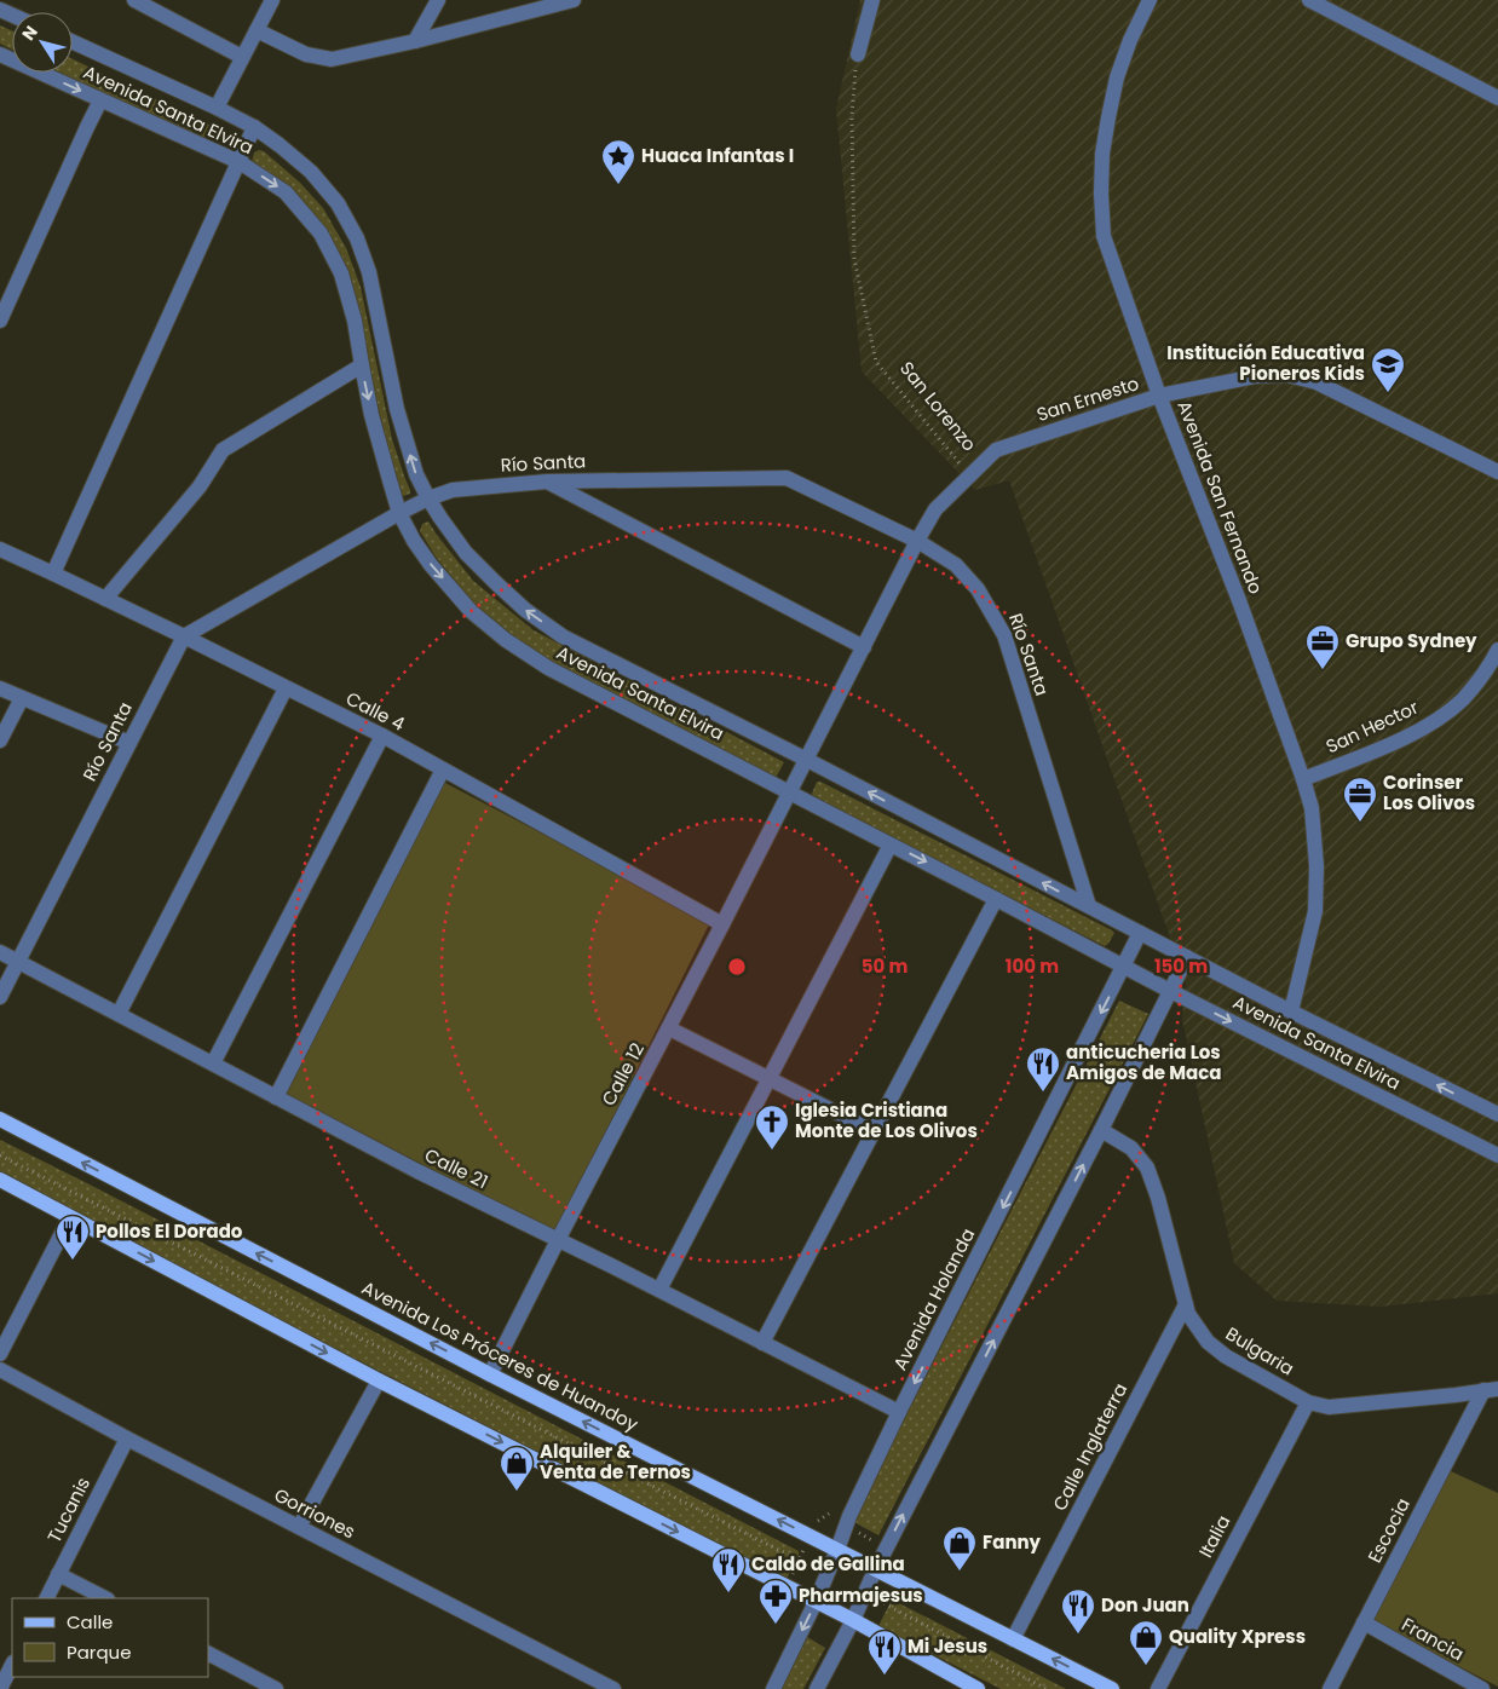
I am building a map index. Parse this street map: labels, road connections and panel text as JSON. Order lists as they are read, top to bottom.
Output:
{
  "streets": {
    "main road": ["Avenida Los Próceres de Huandoy"],
    "street": [
      "Avenida Santa Elvira",
      "San Ernesto",
      "San Lorenzo",
      "Río Santa",
      "Avenida San Fernando",
      "Calle 4",
      "San Hector",
      "Calle 12",
      "Calle 21",
      "Avenida Holanda",
      "Bulgaria",
      "Calle Inglaterra",
      "Tucanis",
      "Gorriones",
      "Escocia",
      "Italia",
      "Francia"
    ]
  },
  "crossings": [
    ["Avenida Santa Elvira", "San Lorenzo"],
    ["Avenida Santa Elvira", "Río Santa"],
    ["Avenida Santa Elvira", "Avenida San Fernando"],
    ["Avenida Santa Elvira", "Calle 12"],
    ["Avenida Santa Elvira", "Avenida Holanda"],
    ["San Ernesto", "San Lorenzo"],
    ["San Ernesto", "Avenida San Fernando"],
    ["San Lorenzo", "Río Santa"],
    ["San Lorenzo", "Calle 12"],
    ["Río Santa", "Calle 4"],
    ["Río Santa", "Calle 21"],
    ["Avenida San Fernando", "San Hector"],
    ["Calle 4", "Calle 12"],
    ["Calle 12", "Calle 21"],
    ["Calle 12", "Avenida Los Próceres de Huandoy"],
    ["Calle 21", "Avenida Holanda"],
    ["Avenida Holanda", "Avenida Los Próceres de Huandoy"],
    ["Bulgaria", "Calle Inglaterra"],
    ["Bulgaria", "Escocia"],
    ["Bulgaria", "Italia"],
    ["Avenida Los Próceres de Huandoy", "Calle Inglaterra"],
    ["Tucanis", "Gorriones"],
    ["Escocia", "Francia"]
  ],
  "places": {
    "place": ["Huaca Infantas I"],
    "school or university": ["Institución Educativa Pioneros Kids"],
    "office": ["Grupo Sydney", "Corinser Los Olivos"],
    "restaurant": [
      "anticucheria Los Amigos de Maca",
      "Pollos El Dorado",
      "Caldo de Gallina",
      "Don Juan",
      "Mi Jesus"
    ],
    "church": ["Iglesia Cristiana Monte de Los Olivos"],
    "shop": ["Alquiler & Venta de Ternos", "Fanny", "Quality Xpress"],
    "pharmacy": ["Pharmajesus"]
  },
  "legend": ["Calle", "Parque"],
  "north": "top left",
  "rings": ["50 m", "100 m", "150 m"]
}
